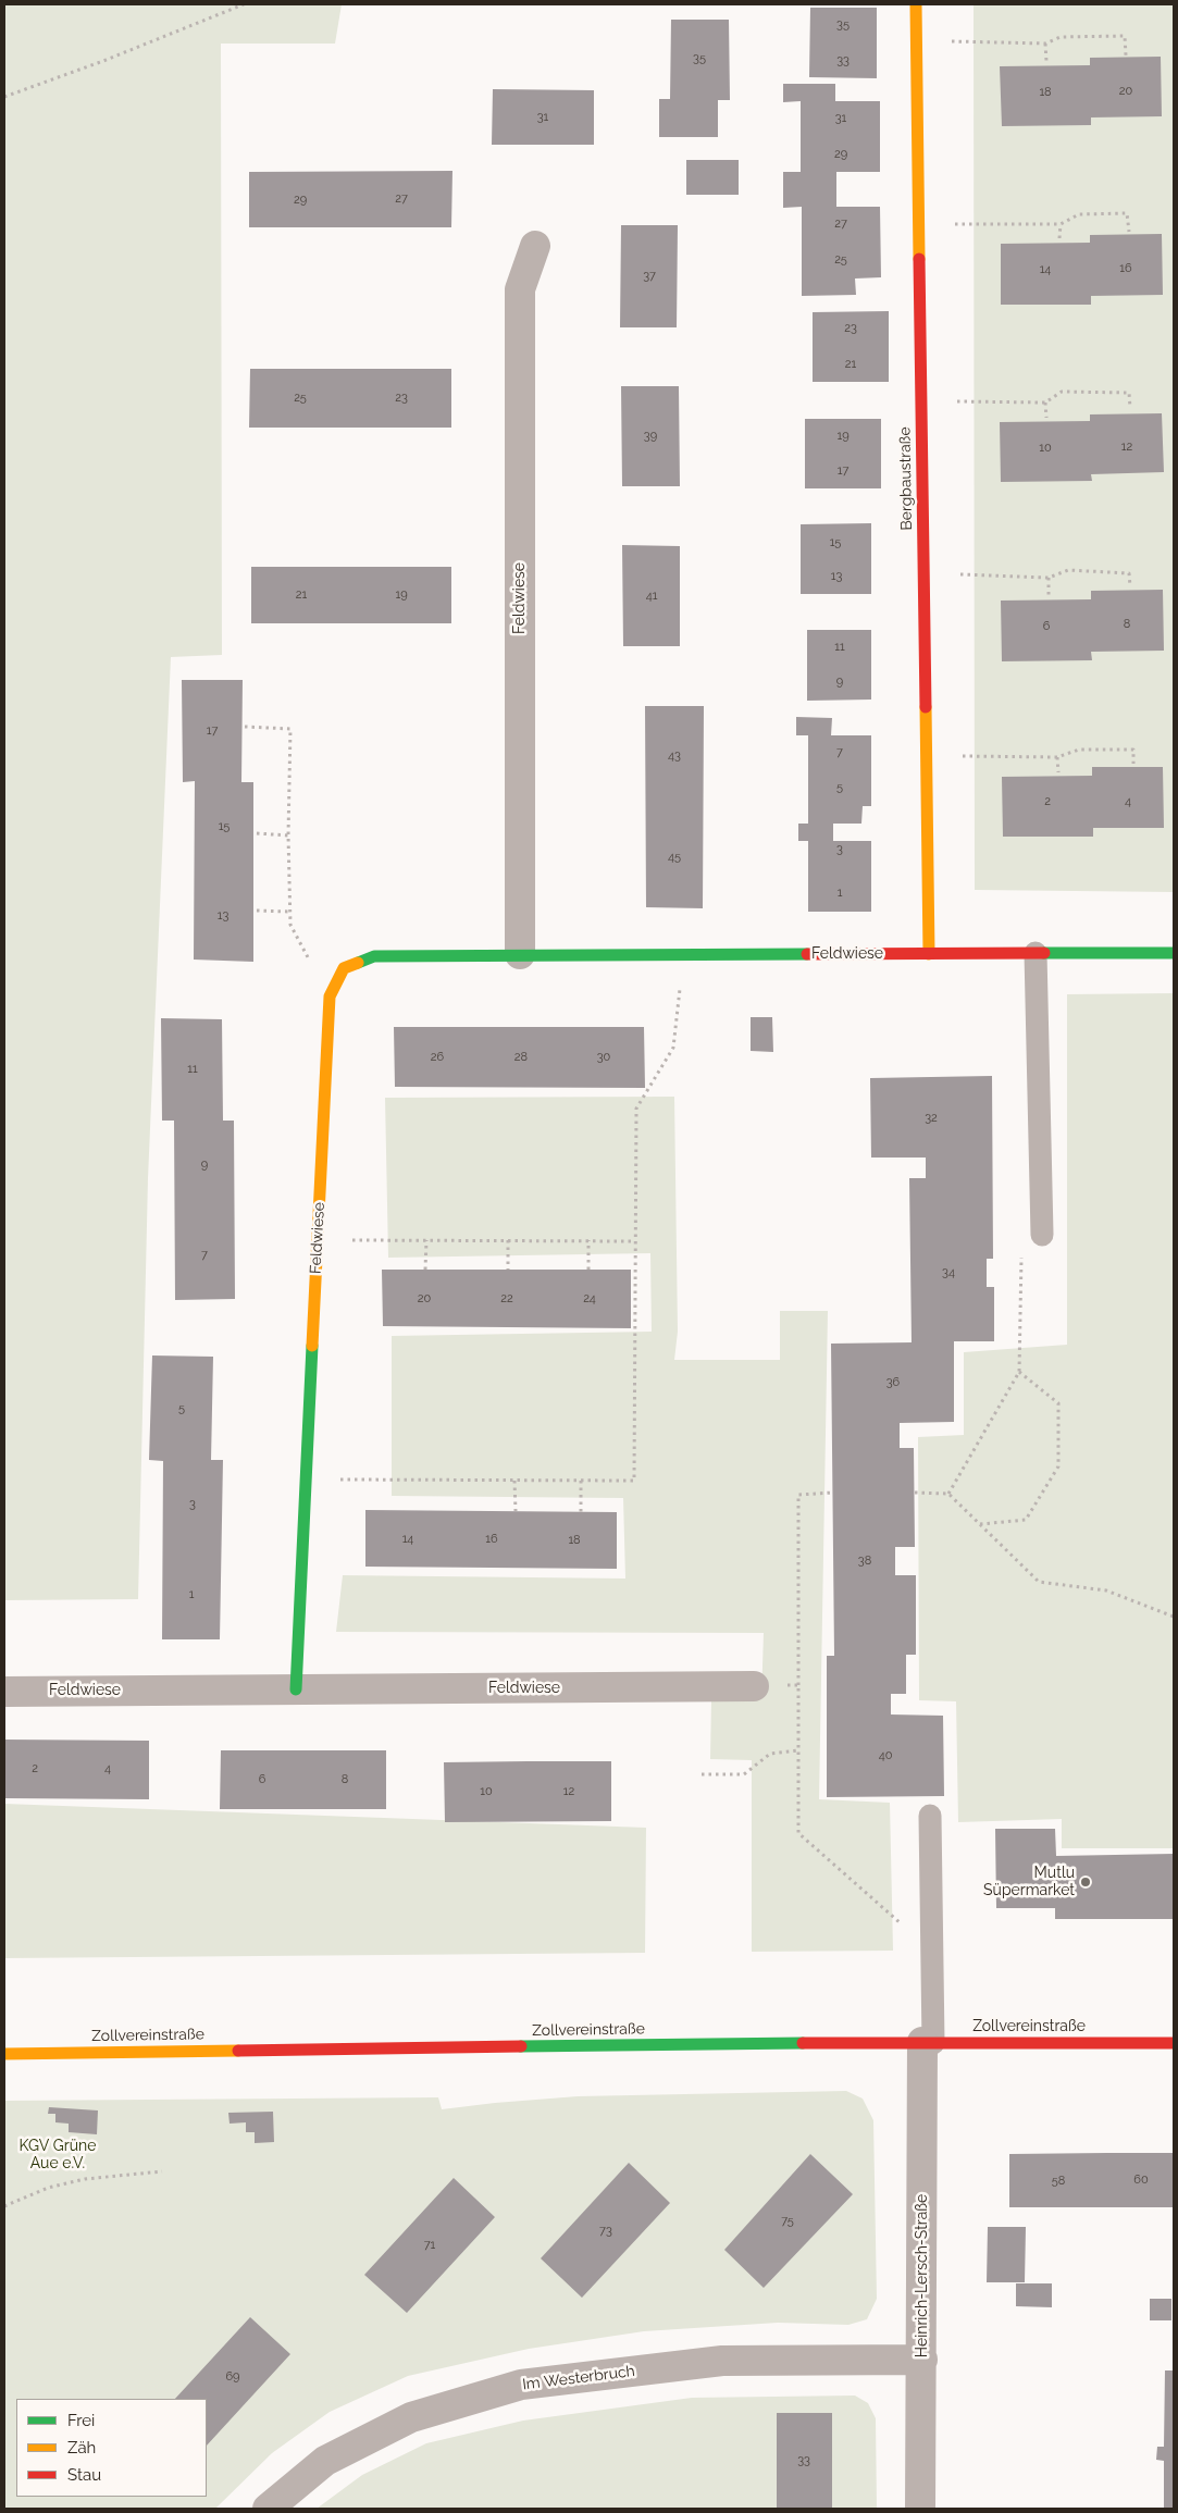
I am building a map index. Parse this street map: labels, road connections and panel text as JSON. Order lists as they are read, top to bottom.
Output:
{
  "streets": {
    "street": [
      "Bergbaustraße",
      "Feldwiese",
      "Zollvereinstraße",
      "Heinrich-Lersch-Straße",
      "Im Westerbruch"
    ]
  },
  "crossings": [
    ["Bergbaustraße", "Feldwiese"],
    ["Zollvereinstraße", "Heinrich-Lersch-Straße"],
    ["Heinrich-Lersch-Straße", "Im Westerbruch"]
  ],
  "parks": ["KGV Grüne Aue e.V."],
  "places": ["Mutlu Süpermarket"],
  "house_numbers": [
    "35",
    "35",
    "33",
    "20",
    "18",
    "31",
    "31",
    "29",
    "27",
    "29",
    "27",
    "25",
    "16",
    "14",
    "37",
    "23",
    "21",
    "25",
    "23",
    "39",
    "19",
    "12",
    "10",
    "17",
    "15",
    "13",
    "21",
    "19",
    "41",
    "8",
    "6",
    "11",
    "9",
    "17",
    "7",
    "43",
    "5",
    "2",
    "4",
    "15",
    "3",
    "45",
    "1",
    "13",
    "26",
    "28",
    "30",
    "11",
    "32",
    "9",
    "7",
    "34",
    "20",
    "22",
    "24",
    "36",
    "5",
    "3",
    "14",
    "16",
    "18",
    "38",
    "1",
    "40",
    "2",
    "4",
    "6",
    "8",
    "10",
    "12",
    "60",
    "58",
    "75",
    "73",
    "71",
    "69",
    "33"
  ],
  "legend": ["Frei", "Zäh", "Stau"]
}
